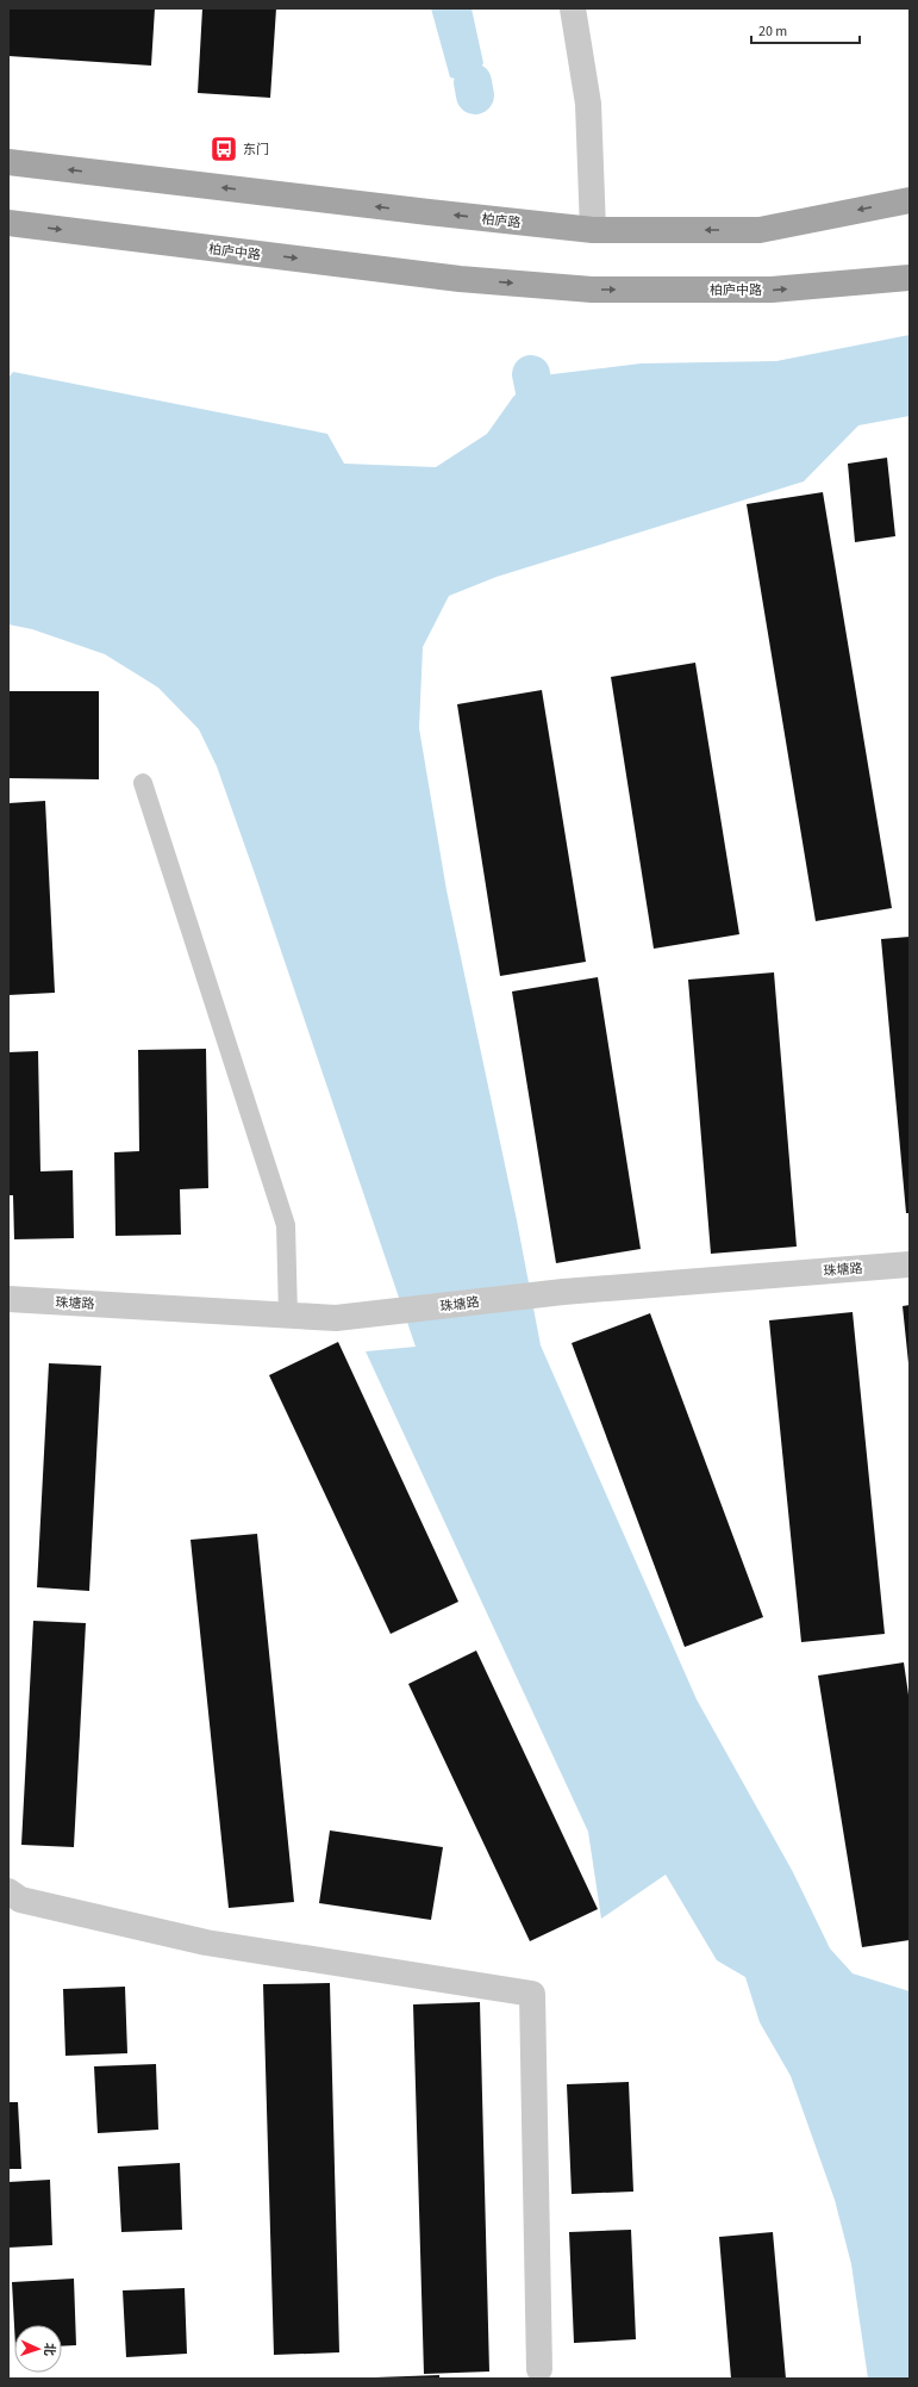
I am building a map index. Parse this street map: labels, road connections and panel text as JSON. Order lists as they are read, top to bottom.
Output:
{
  "streets": {
    "main road": ["柏庐路", "柏庐中路"],
    "street": ["珠塘路"]
  },
  "one_way": ["柏庐路"],
  "places": {
    "bus stop": ["东门"]
  },
  "scale_bar": "20 m",
  "north": "right"
}
